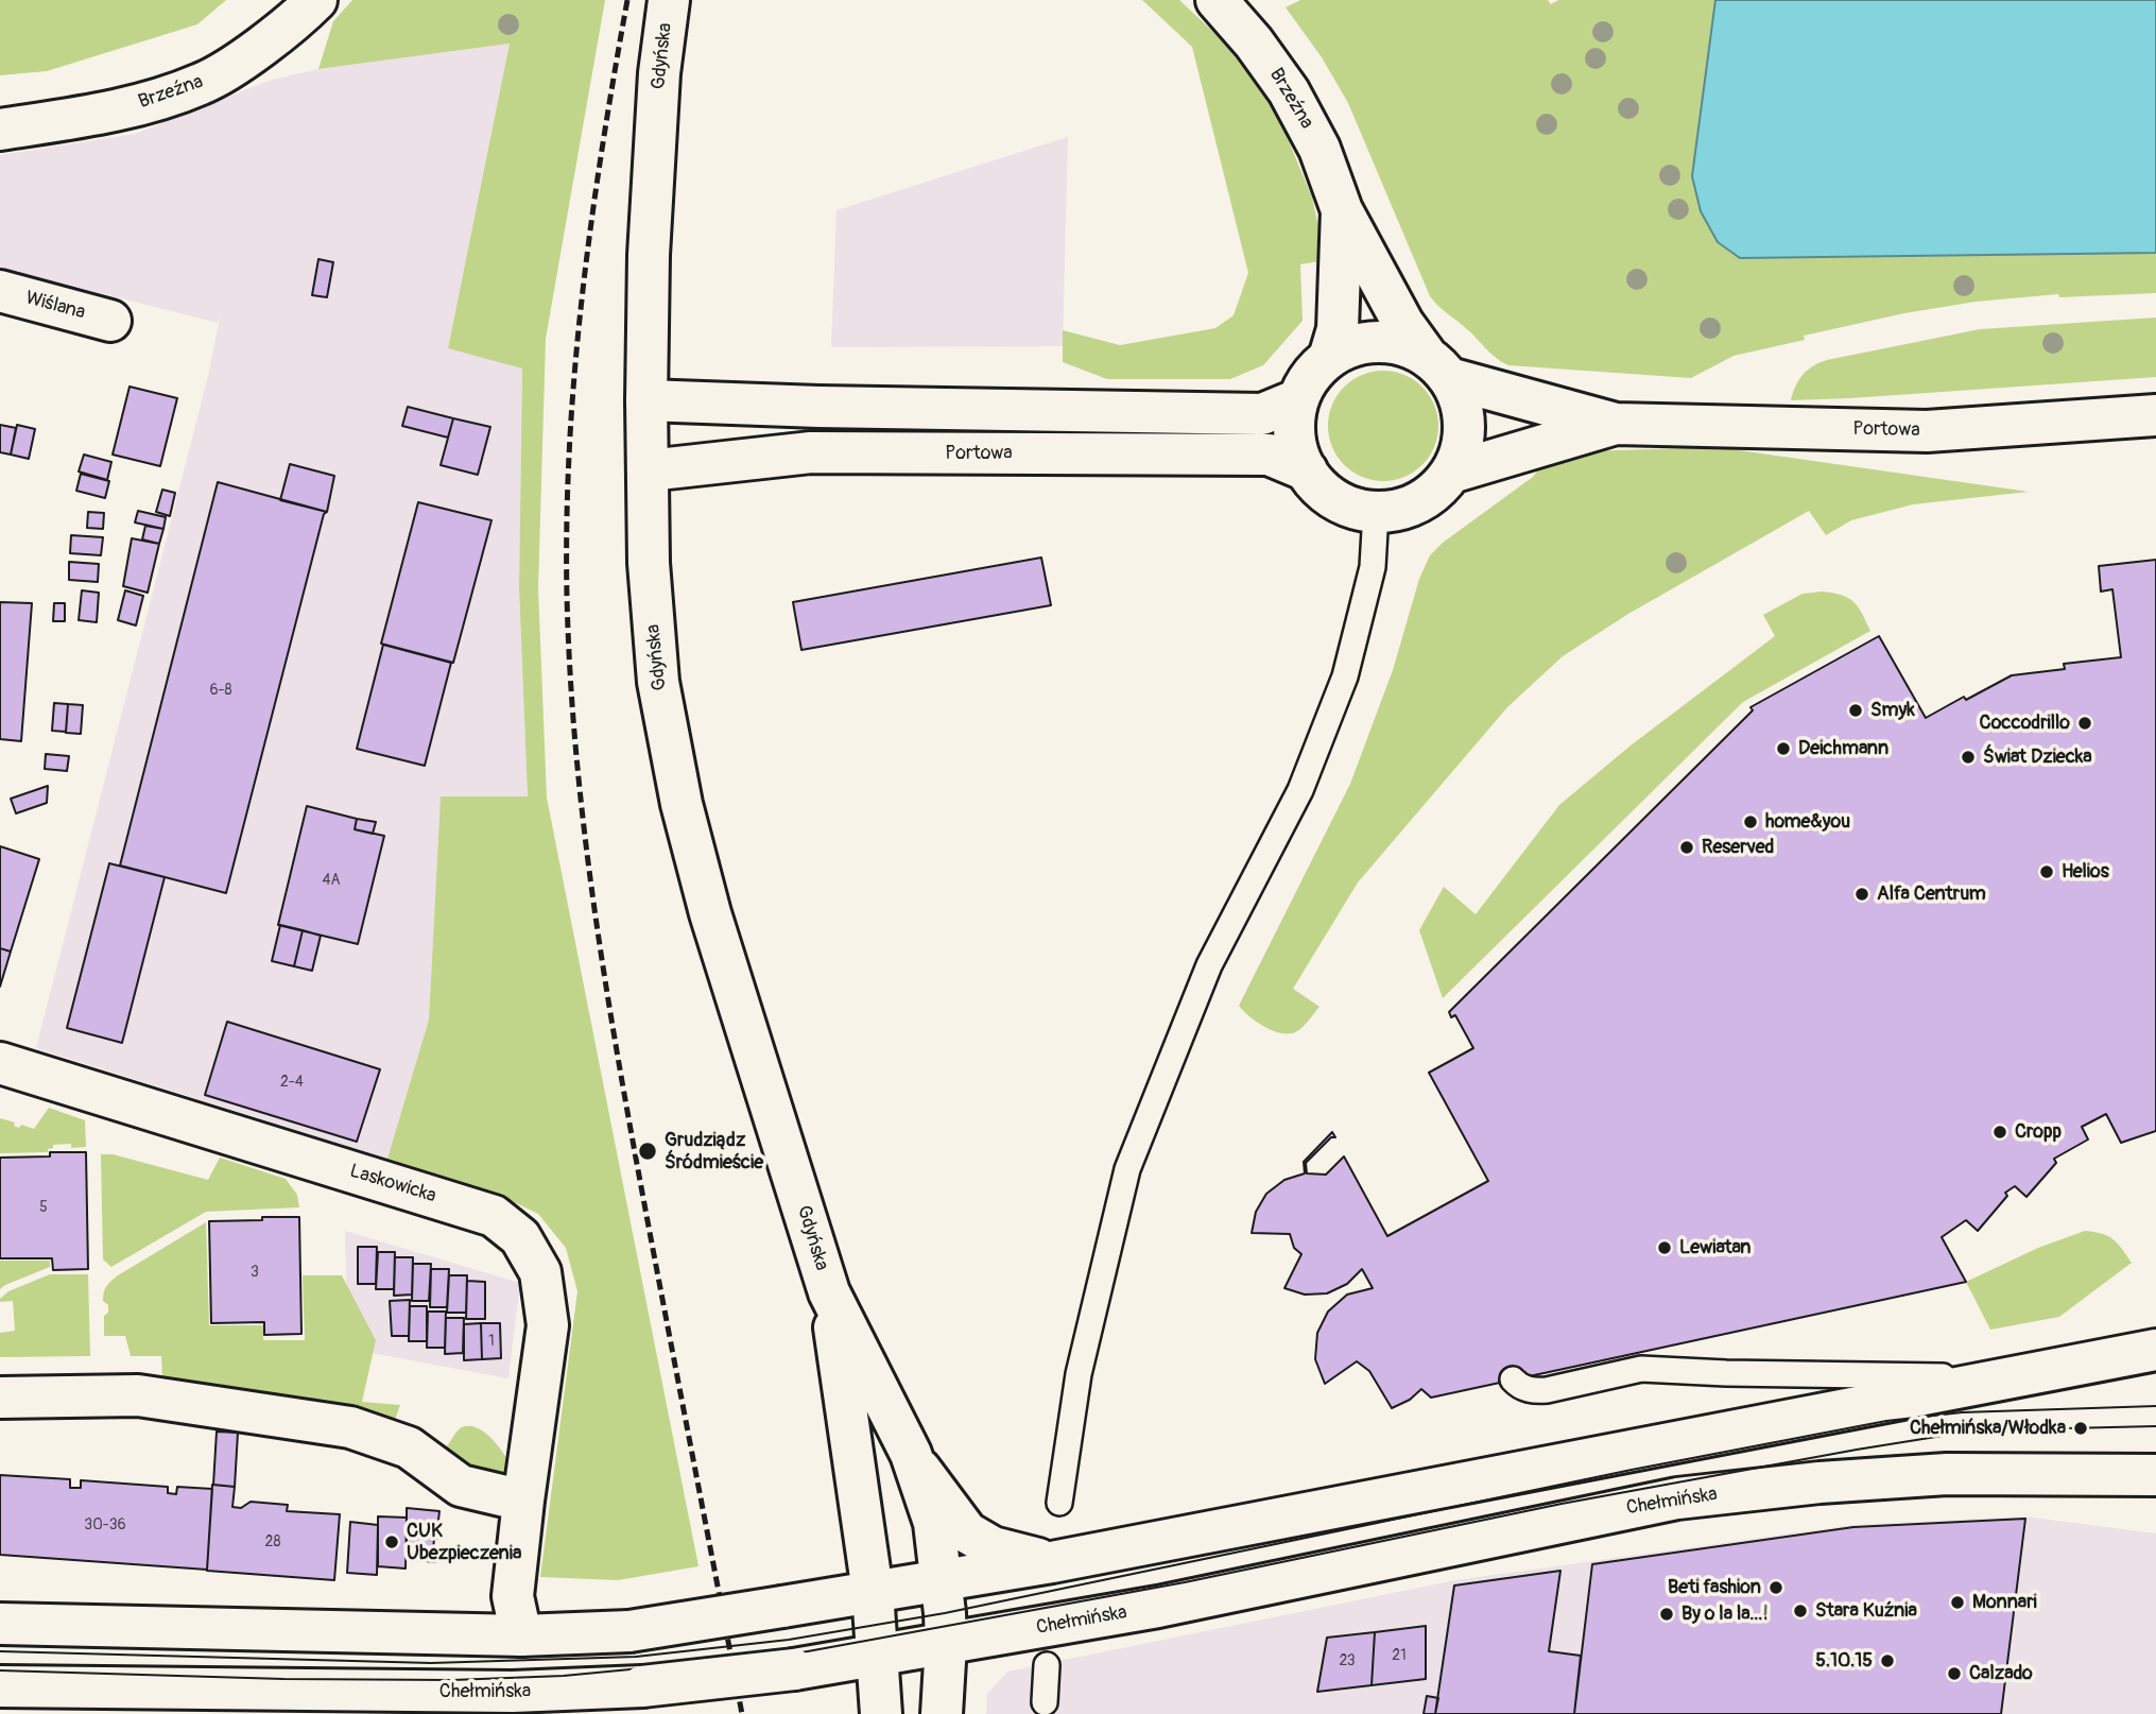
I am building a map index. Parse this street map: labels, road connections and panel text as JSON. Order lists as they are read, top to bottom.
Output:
{
  "streets": {
    "main road": [
      "Gdyńska",
      "Brzeźna",
      "Wiślana",
      "Portowa",
      "Laskowicka",
      "Chełmińska"
    ]
  },
  "crossings": [
    ["Gdyńska", "Portowa"],
    ["Gdyńska", "Chełmińska"],
    ["Brzeźna", "Portowa"]
  ],
  "places": [
    "Smyk",
    "Coccodrillo",
    "Deichmann",
    "Świat Dziecka",
    "home&you",
    "Reserved",
    "Helios",
    "Alfa Centrum",
    "Cropp",
    "Grudziądz Śródmieście",
    "Lewiatan",
    "Chełmińska/Włodka",
    "CUK Ubezpieczenia",
    "Beti fashion",
    "Monnari",
    "Stara Kuźnia",
    "By o la la...!",
    "5.10.15",
    "Calzado"
  ],
  "house_numbers": [
    "6-8",
    "4A",
    "2-4",
    "5",
    "3",
    "1",
    "30-36",
    "28",
    "21",
    "23"
  ]
}
